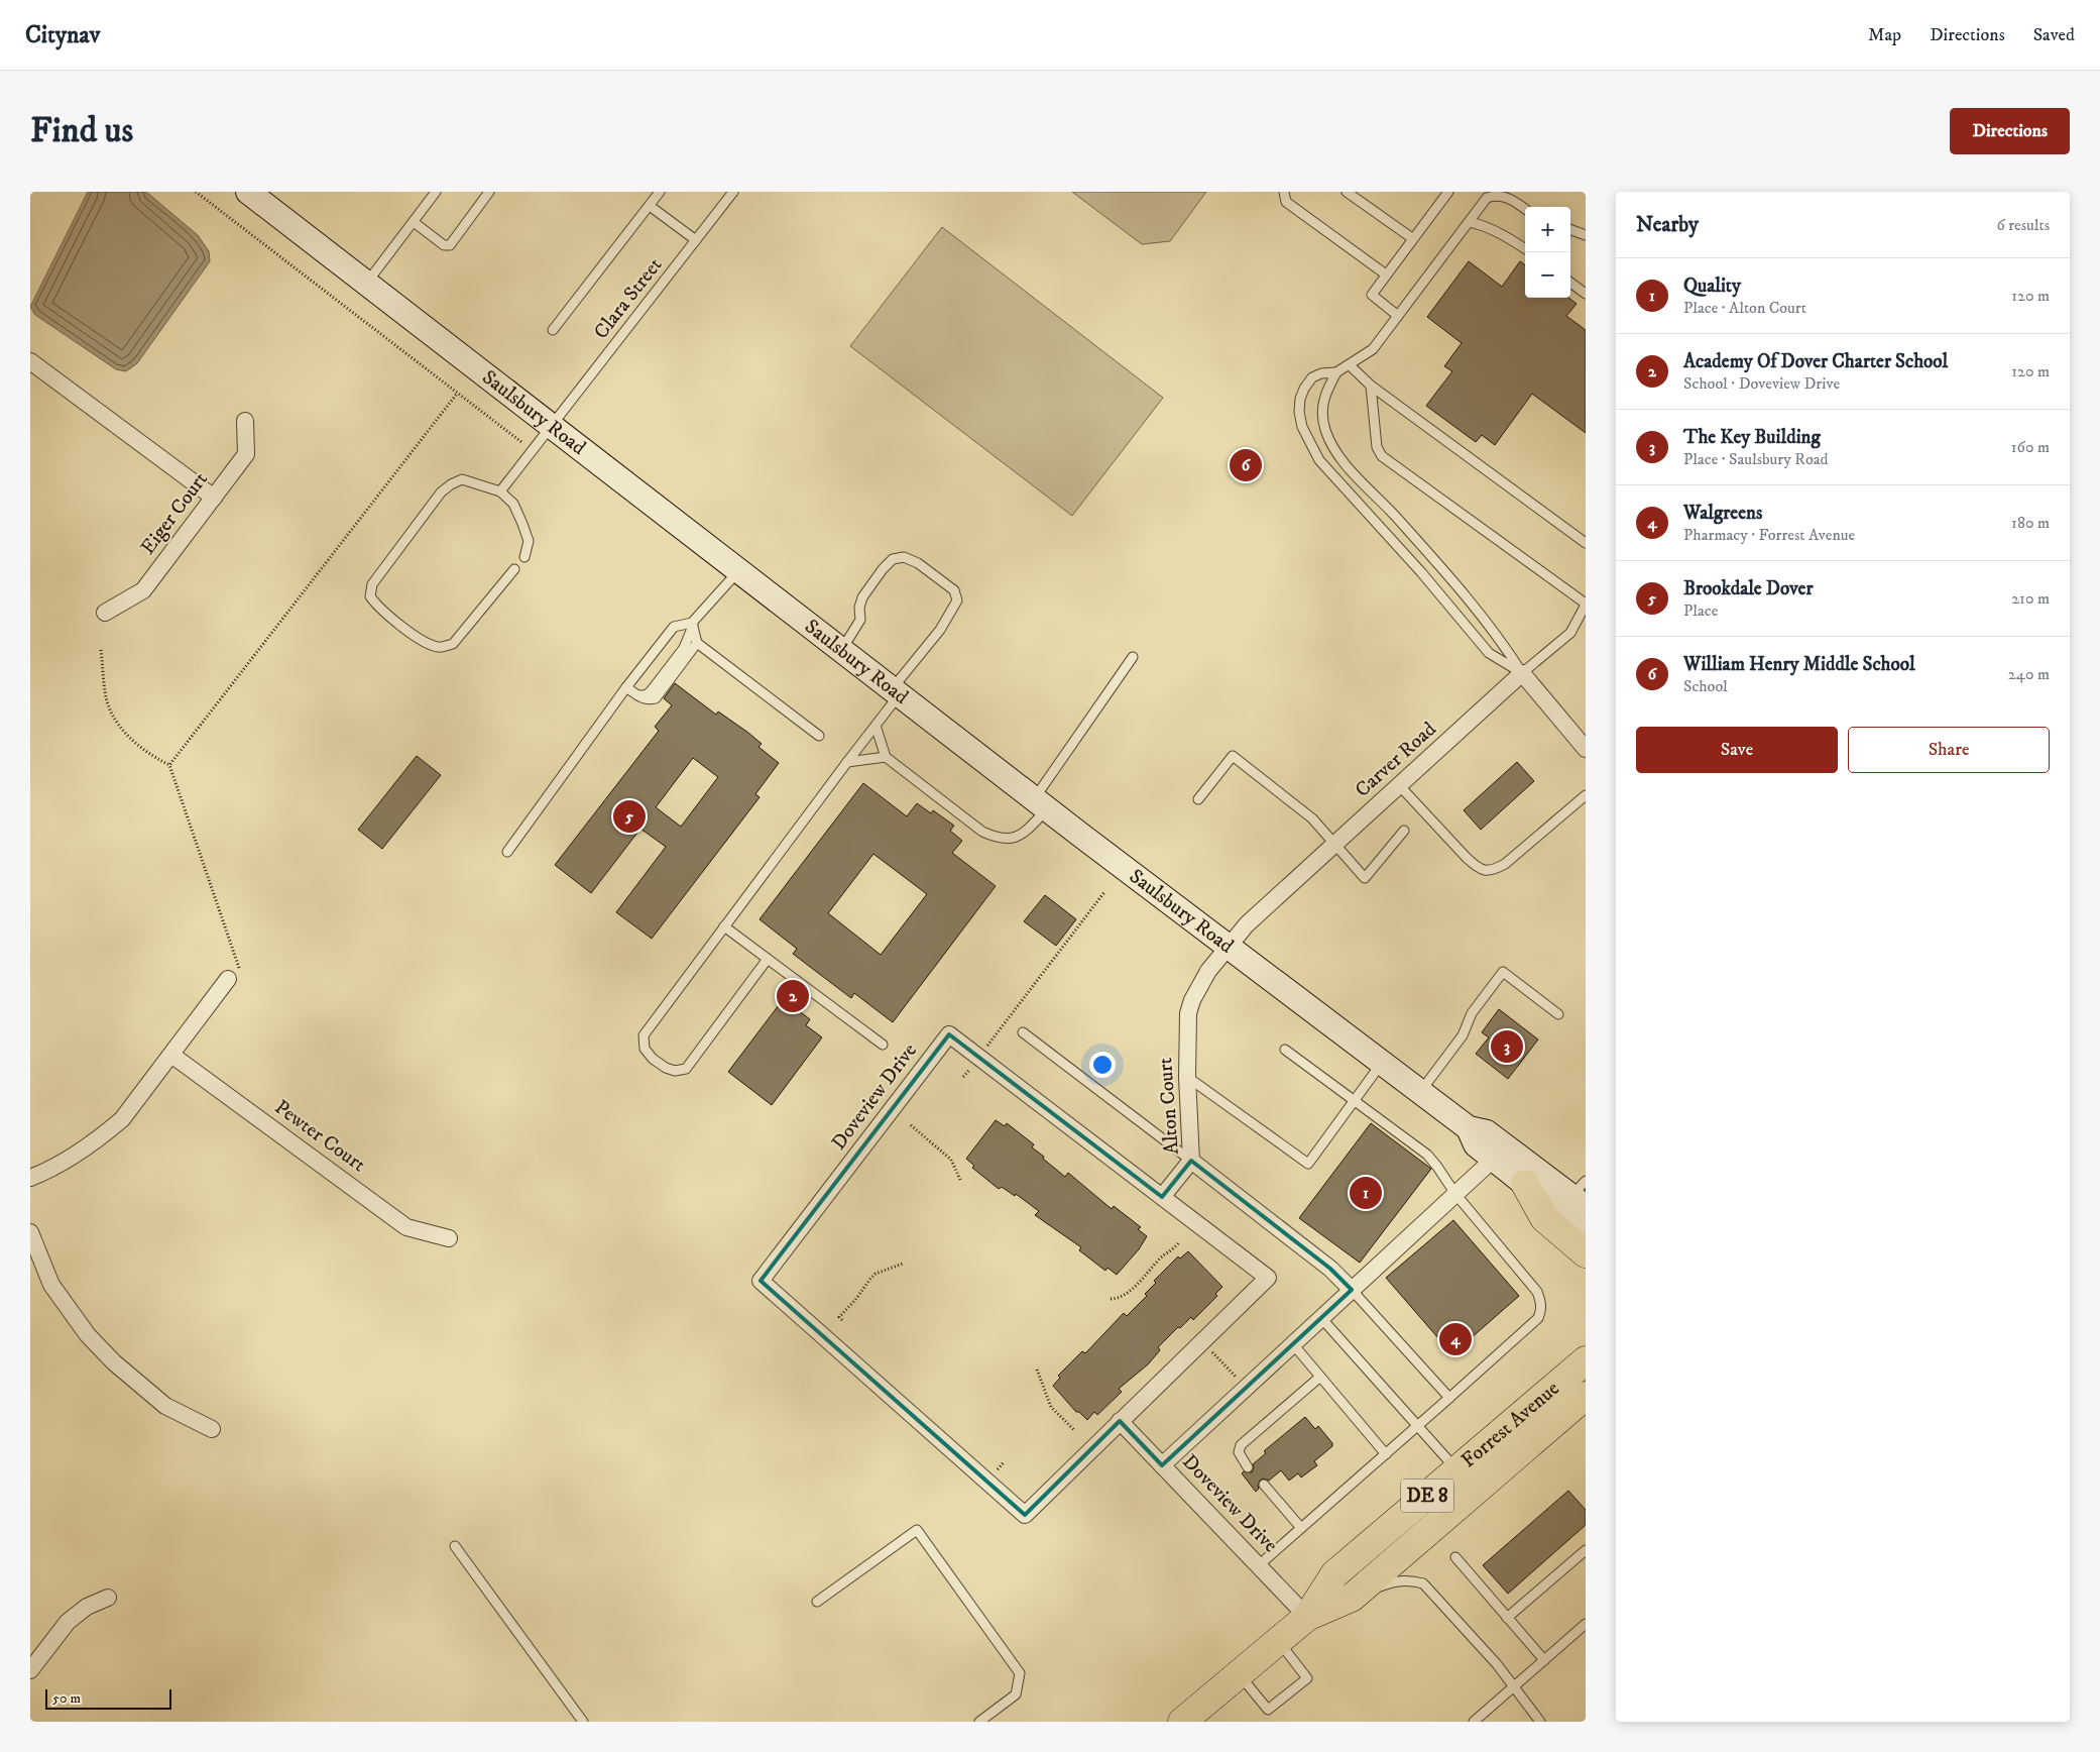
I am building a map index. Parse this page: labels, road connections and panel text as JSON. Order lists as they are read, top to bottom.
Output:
{
  "streets": {
    "highway": ["Forrest Avenue", "DE 8"],
    "main road": ["Saulsbury Road"],
    "street": [
      "Eiger Court",
      "Carver Road",
      "Doveview Drive",
      "Alton Court",
      "Pewter Court"
    ],
    "lane": ["Clara Street"]
  },
  "crossings": [
    ["Clara Street", "Saulsbury Road"],
    ["Saulsbury Road", "Carver Road"],
    ["Saulsbury Road", "Alton Court"],
    ["Carver Road", "Alton Court"],
    ["Doveview Drive", "Forrest Avenue"]
  ],
  "scale_bar": "50 m",
  "page": {
    "header": "Citynav",
    "nav": ["Map", "Directions", "Saved"],
    "buttons": [
      "Directions",
      ["Save", "Share"]
    ],
    "title": "Find us",
    "heading": ["Nearby", "6 results"],
    "map_buttons": ["+", "−"],
    "list": [
      {
        "mark": "1",
        "name": "Quality",
        "note": "Place · Alton Court",
        "value": "120 m"
      },
      {
        "mark": "2",
        "name": "Academy Of Dover Charter School",
        "note": "School · Doveview Drive",
        "value": "120 m"
      },
      {
        "mark": "3",
        "name": "The Key Building",
        "note": "Place · Saulsbury Road",
        "value": "160 m"
      },
      {
        "mark": "4",
        "name": "Walgreens",
        "note": "Pharmacy · Forrest Avenue",
        "value": "180 m"
      },
      {
        "mark": "5",
        "name": "Brookdale Dover",
        "note": "Place",
        "value": "210 m"
      },
      {
        "mark": "6",
        "name": "William Henry Middle School",
        "note": "School",
        "value": "240 m"
      }
    ],
    "pins": [
      "6",
      "5",
      "2",
      "3",
      "1",
      "4"
    ],
    "scale": "50 m"
  }
}
